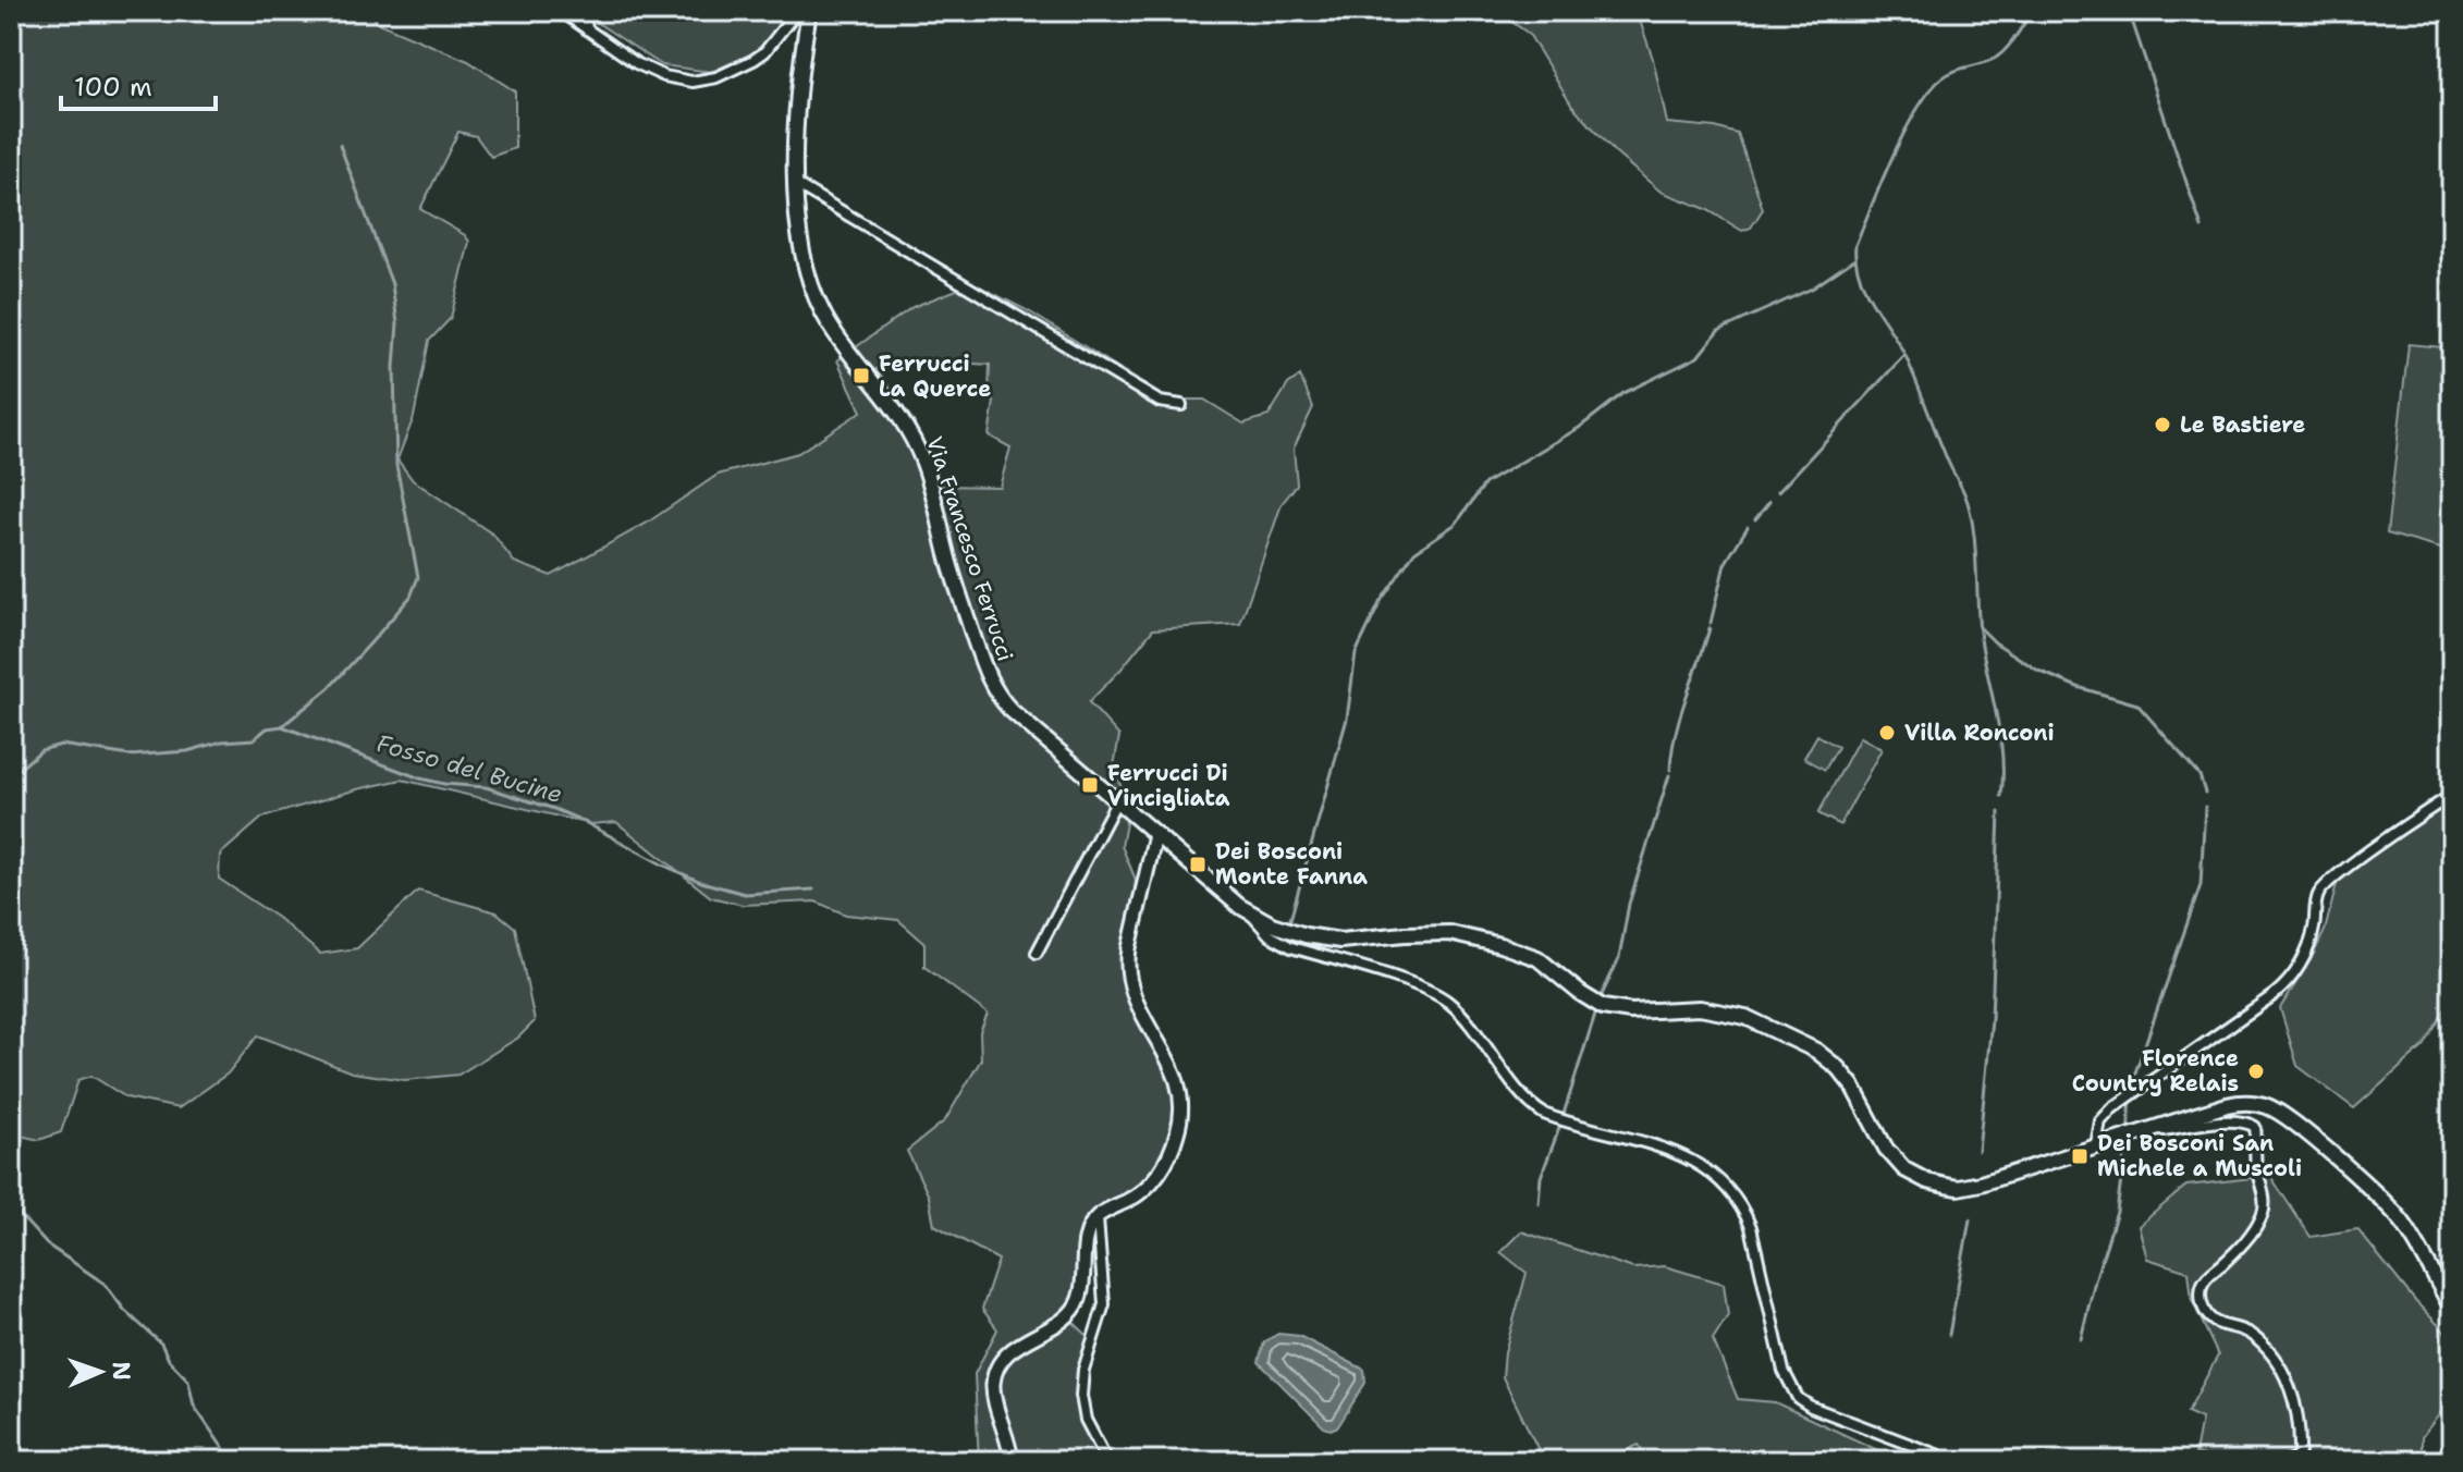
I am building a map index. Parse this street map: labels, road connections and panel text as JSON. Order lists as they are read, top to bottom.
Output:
{
  "streets": {
    "main road": ["Via Francesco Ferrucci"]
  },
  "water": ["Fosso del Bucine"],
  "places": {
    "transit": [
      "Ferrucci La Querce",
      "Ferrucci Di Vincigliata",
      "Dei Bosconi Monte Fanna",
      "Dei Bosconi San Michele a Muscoli"
    ],
    "other": ["Le Bastiere", "Villa Ronconi", "Florence Country Relais"]
  },
  "scale_bar": "100 m",
  "north": "right"
}
